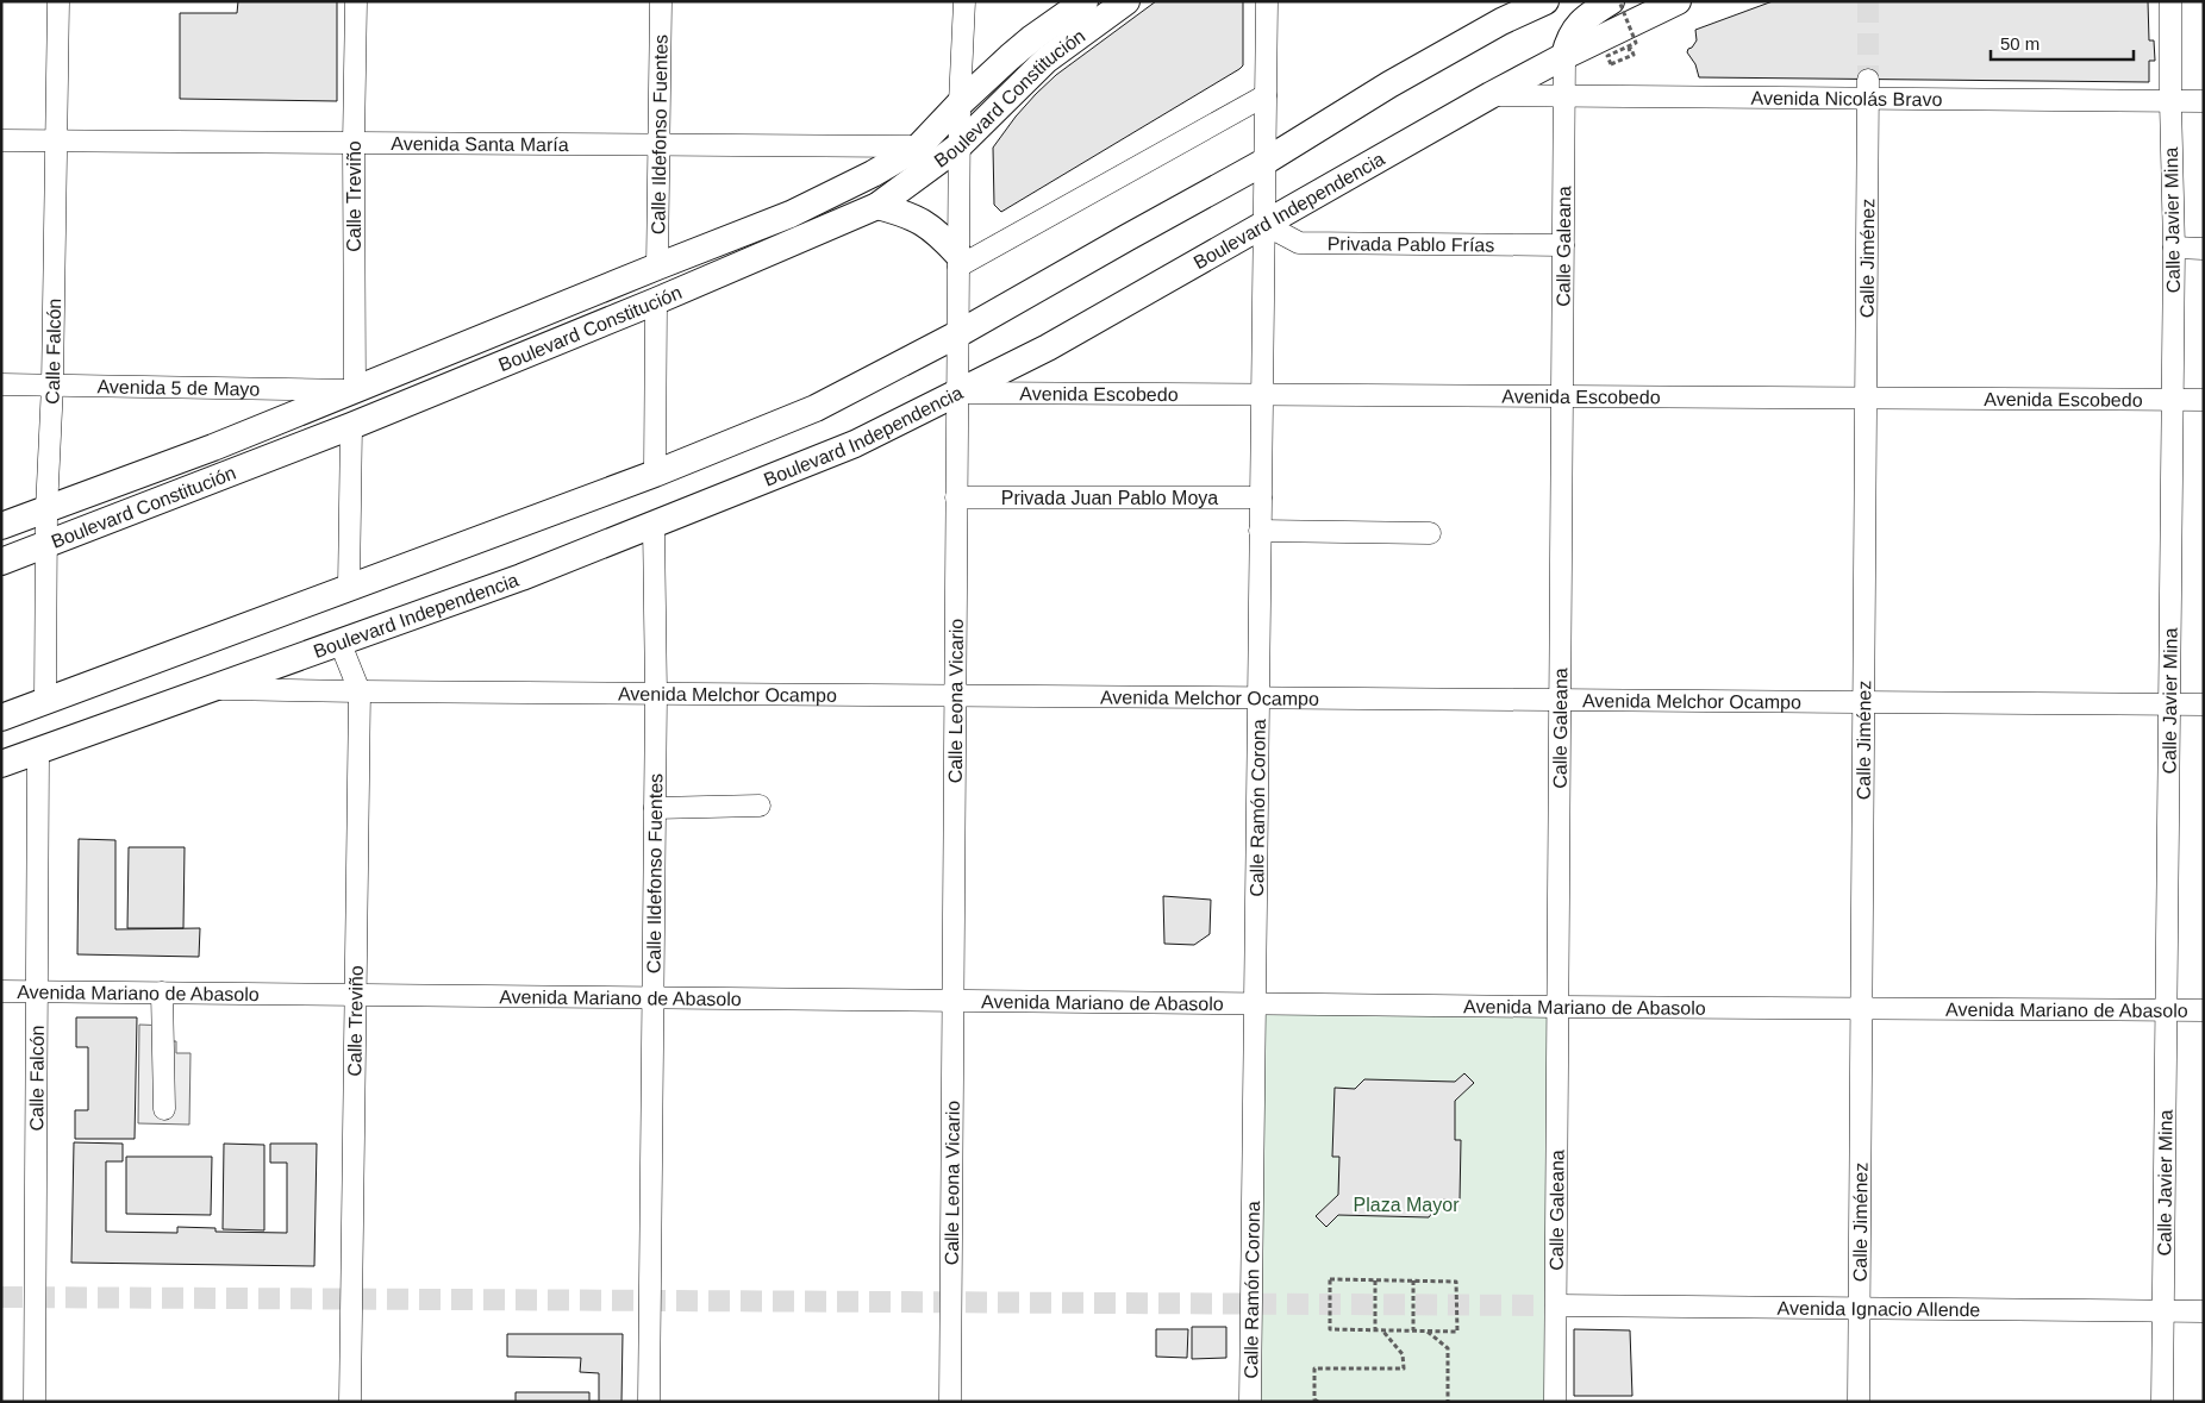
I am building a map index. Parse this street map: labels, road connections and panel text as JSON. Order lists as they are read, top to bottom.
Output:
{
  "streets": {
    "main road": ["Boulevard Constitución", "Boulevard Independencia"],
    "street": [
      "Avenida Nicolás Bravo",
      "Calle Ildefonso Fuentes",
      "Avenida Santa María",
      "Calle Treviño",
      "Calle Javier Mina",
      "Privada Pablo Frías",
      "Calle Galeana",
      "Calle Jiménez",
      "Calle Falcón",
      "Avenida 5 de Mayo",
      "Avenida Escobedo",
      "Privada Juan Pablo Moya",
      "Avenida Melchor Ocampo",
      "Calle Leona Vicario",
      "Calle Ramón Corona",
      "Avenida Mariano de Abasolo",
      "Avenida Ignacio Allende"
    ]
  },
  "crossings": [
    ["Avenida Nicolás Bravo", "Boulevard Independencia"],
    ["Avenida Nicolás Bravo", "Calle Javier Mina"],
    ["Avenida Nicolás Bravo", "Calle Galeana"],
    ["Avenida Nicolás Bravo", "Calle Jiménez"],
    ["Boulevard Constitución", "Calle Ildefonso Fuentes"],
    ["Boulevard Constitución", "Avenida Santa María"],
    ["Boulevard Constitución", "Calle Treviño"],
    ["Boulevard Constitución", "Calle Falcón"],
    ["Boulevard Constitución", "Avenida 5 de Mayo"],
    ["Boulevard Constitución", "Calle Leona Vicario"],
    ["Calle Ildefonso Fuentes", "Avenida Santa María"],
    ["Calle Ildefonso Fuentes", "Boulevard Independencia"],
    ["Calle Ildefonso Fuentes", "Avenida Melchor Ocampo"],
    ["Calle Ildefonso Fuentes", "Avenida Mariano de Abasolo"],
    ["Avenida Santa María", "Calle Treviño"],
    ["Avenida Santa María", "Calle Falcón"],
    ["Avenida Santa María", "Calle Leona Vicario"],
    ["Calle Treviño", "Boulevard Independencia"],
    ["Calle Treviño", "Avenida 5 de Mayo"],
    ["Calle Treviño", "Avenida Melchor Ocampo"],
    ["Calle Treviño", "Avenida Mariano de Abasolo"],
    ["Boulevard Independencia", "Privada Pablo Frías"],
    ["Boulevard Independencia", "Calle Galeana"],
    ["Boulevard Independencia", "Calle Falcón"],
    ["Boulevard Independencia", "Avenida Escobedo"],
    ["Boulevard Independencia", "Avenida Melchor Ocampo"],
    ["Boulevard Independencia", "Calle Leona Vicario"],
    ["Boulevard Independencia", "Calle Ramón Corona"],
    ["Calle Javier Mina", "Avenida Escobedo"],
    ["Calle Javier Mina", "Avenida Melchor Ocampo"],
    ["Calle Javier Mina", "Avenida Mariano de Abasolo"],
    ["Calle Javier Mina", "Avenida Ignacio Allende"],
    ["Privada Pablo Frías", "Calle Galeana"],
    ["Privada Pablo Frías", "Calle Ramón Corona"],
    ["Calle Galeana", "Avenida Escobedo"],
    ["Calle Galeana", "Avenida Melchor Ocampo"],
    ["Calle Galeana", "Avenida Mariano de Abasolo"],
    ["Calle Galeana", "Avenida Ignacio Allende"],
    ["Calle Jiménez", "Avenida Escobedo"],
    ["Calle Jiménez", "Avenida Melchor Ocampo"],
    ["Calle Jiménez", "Avenida Mariano de Abasolo"],
    ["Calle Jiménez", "Avenida Ignacio Allende"],
    ["Calle Falcón", "Avenida 5 de Mayo"],
    ["Calle Falcón", "Avenida Mariano de Abasolo"],
    ["Avenida Escobedo", "Calle Leona Vicario"],
    ["Avenida Escobedo", "Calle Ramón Corona"],
    ["Privada Juan Pablo Moya", "Calle Leona Vicario"],
    ["Privada Juan Pablo Moya", "Calle Ramón Corona"],
    ["Avenida Melchor Ocampo", "Calle Leona Vicario"],
    ["Avenida Melchor Ocampo", "Calle Ramón Corona"],
    ["Calle Leona Vicario", "Avenida Mariano de Abasolo"],
    ["Calle Ramón Corona", "Avenida Mariano de Abasolo"]
  ],
  "parks": ["Plaza Mayor"],
  "scale_bar": "50 m"
}
